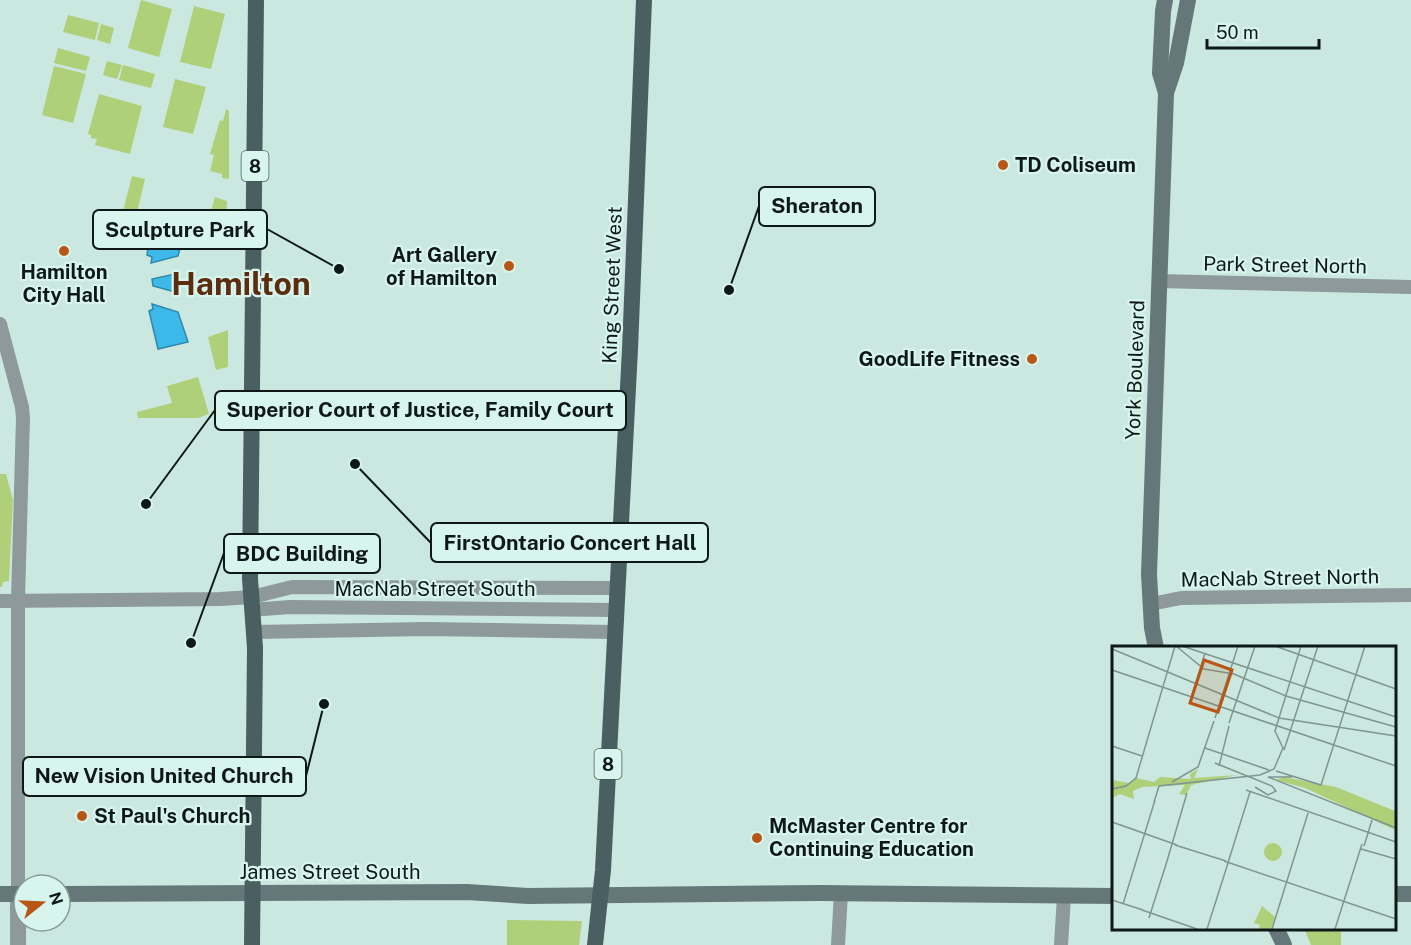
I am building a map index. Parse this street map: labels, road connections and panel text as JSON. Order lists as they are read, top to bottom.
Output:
{
  "streets": {
    "main road": [
      "8",
      "King Street West",
      "York Boulevard",
      "James Street South"
    ],
    "street": ["Park Street North", "MacNab Street North", "MacNab Street South"]
  },
  "crossings": [
    ["8", "King Street West"],
    ["8", "MacNab Street South"],
    ["8", "James Street South"],
    ["Park Street North", "York Boulevard"],
    ["King Street West", "MacNab Street South"],
    ["King Street West", "James Street South"],
    ["York Boulevard", "MacNab Street North"]
  ],
  "districts": ["Hamilton"],
  "places": [
    "TD Coliseum",
    "Hamilton City Hall",
    "Art Gallery of Hamilton",
    "Sculpture Park",
    "Sheraton",
    "GoodLife Fitness",
    "FirstOntario Concert Hall",
    "Superior Court of Justice, Family Court",
    "BDC Building",
    "New Vision United Church",
    "St Paul's Church",
    "McMaster Centre for Continuing Education"
  ],
  "scale_bar": "50 m",
  "north": "right"
}
